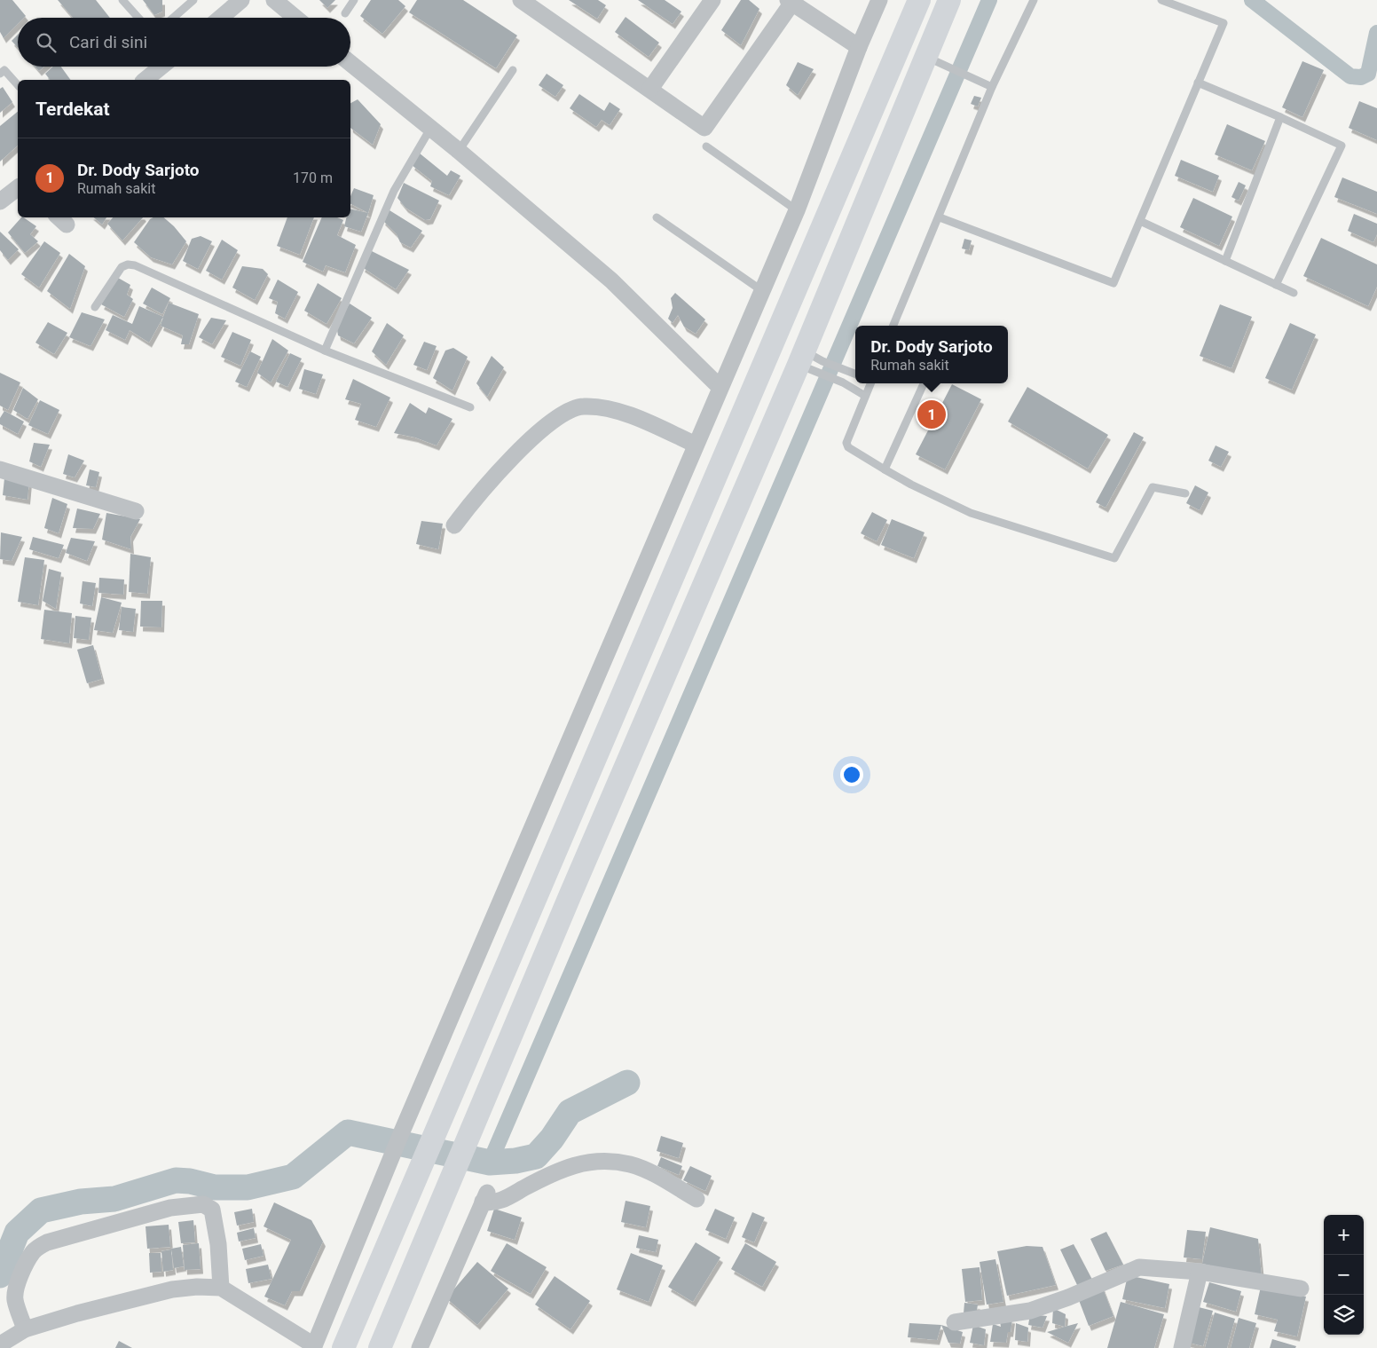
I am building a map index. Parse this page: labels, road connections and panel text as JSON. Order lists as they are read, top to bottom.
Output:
{
  "page": {
    "search": "Cari di sini",
    "heading": "Terdekat",
    "list": [
      {
        "mark": "1",
        "name": "Dr. Dody Sarjoto",
        "note": "Rumah sakit",
        "value": "170 m"
      }
    ],
    "popup": ["Dr. Dody Sarjoto", "Rumah sakit"],
    "pins": "1",
    "map_buttons": ["+", "−"]
  }
}
